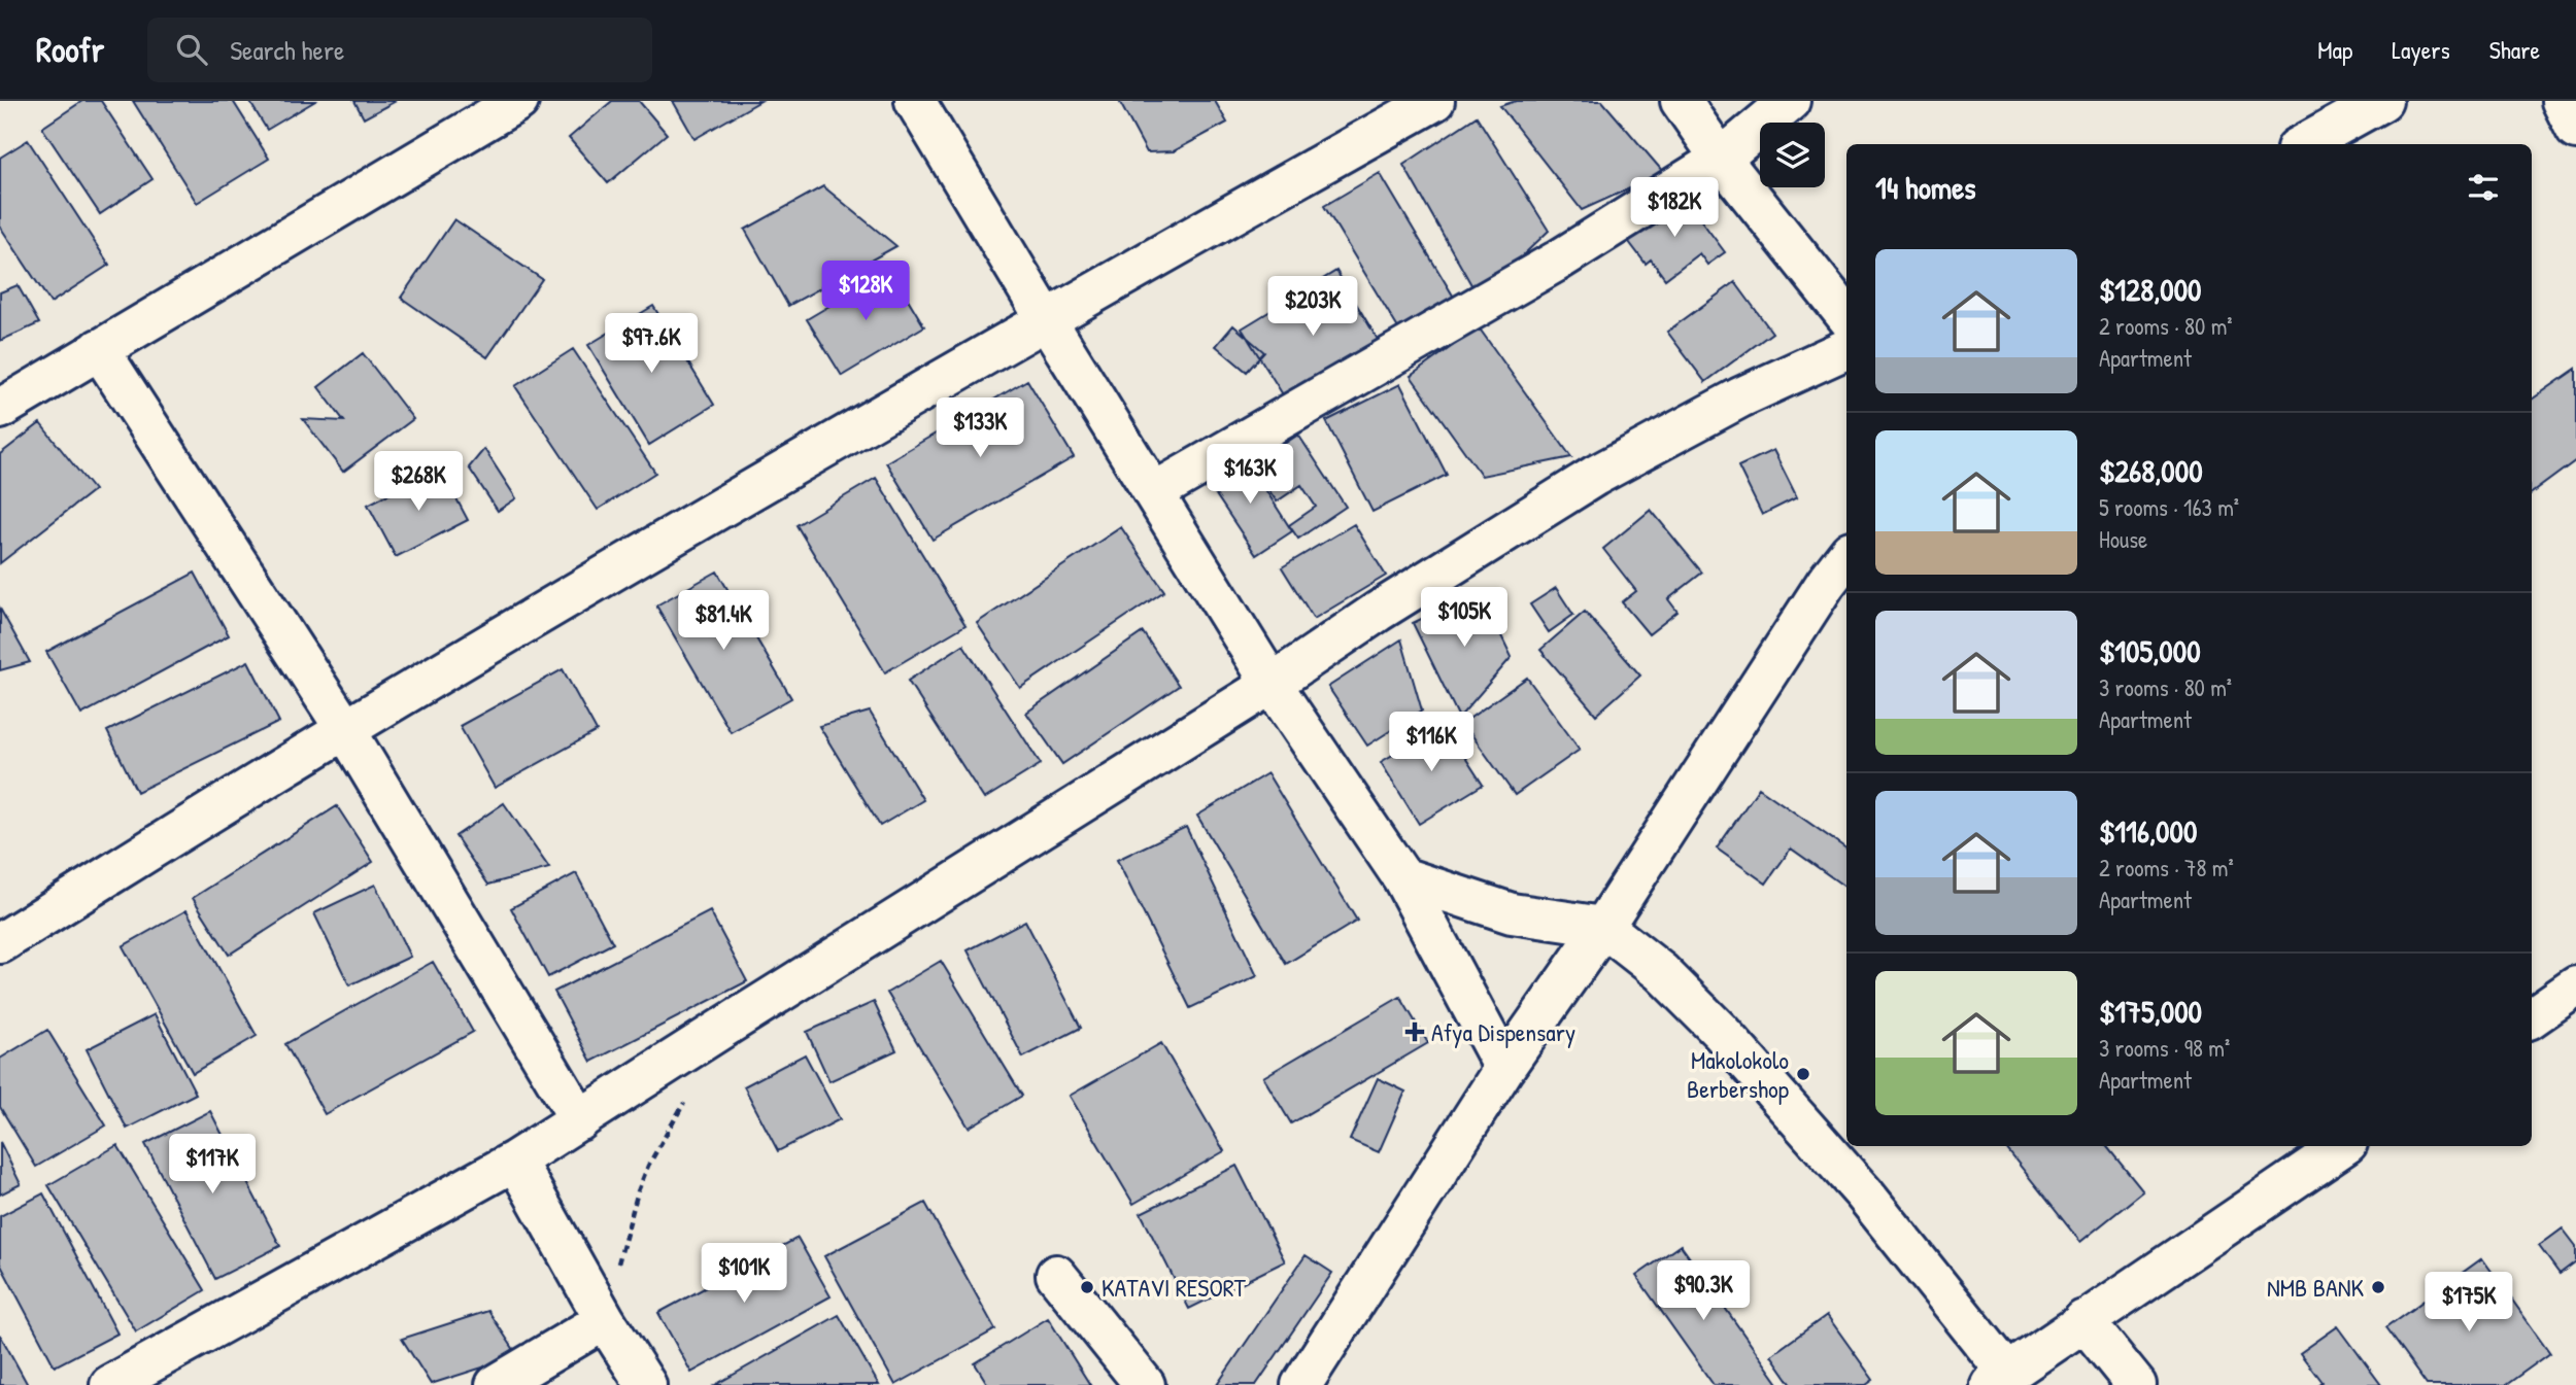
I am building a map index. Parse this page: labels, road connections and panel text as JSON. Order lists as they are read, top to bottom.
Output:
{
  "places": {
    "health": ["Afya Dispensary"],
    "other": ["Makolokolo Berbershop", "KATAVI RESORT", "NMB BANK"]
  },
  "page": {
    "header": "Roofr",
    "search": "Search here",
    "nav": ["Map", "Layers", "Share"],
    "heading": "14 homes",
    "price": [
      "$182K",
      "$128K",
      "$203K",
      "$97.6K",
      "$133K",
      "$163K",
      "$268K",
      "$105K",
      "$81.4K",
      "$116K",
      "$117K",
      "$101K",
      "$90.3K",
      "$175K"
    ],
    "list": [
      {
        "name": "$128,000",
        "note": "2 rooms · 80 m² · Apartment"
      },
      {
        "name": "$268,000",
        "note": "5 rooms · 163 m² · House"
      },
      {
        "name": "$105,000",
        "note": "3 rooms · 80 m² · Apartment"
      },
      {
        "name": "$116,000",
        "note": "2 rooms · 78 m² · Apartment"
      },
      {
        "name": "$175,000",
        "note": "3 rooms · 98 m² · Apartment"
      }
    ]
  }
}
